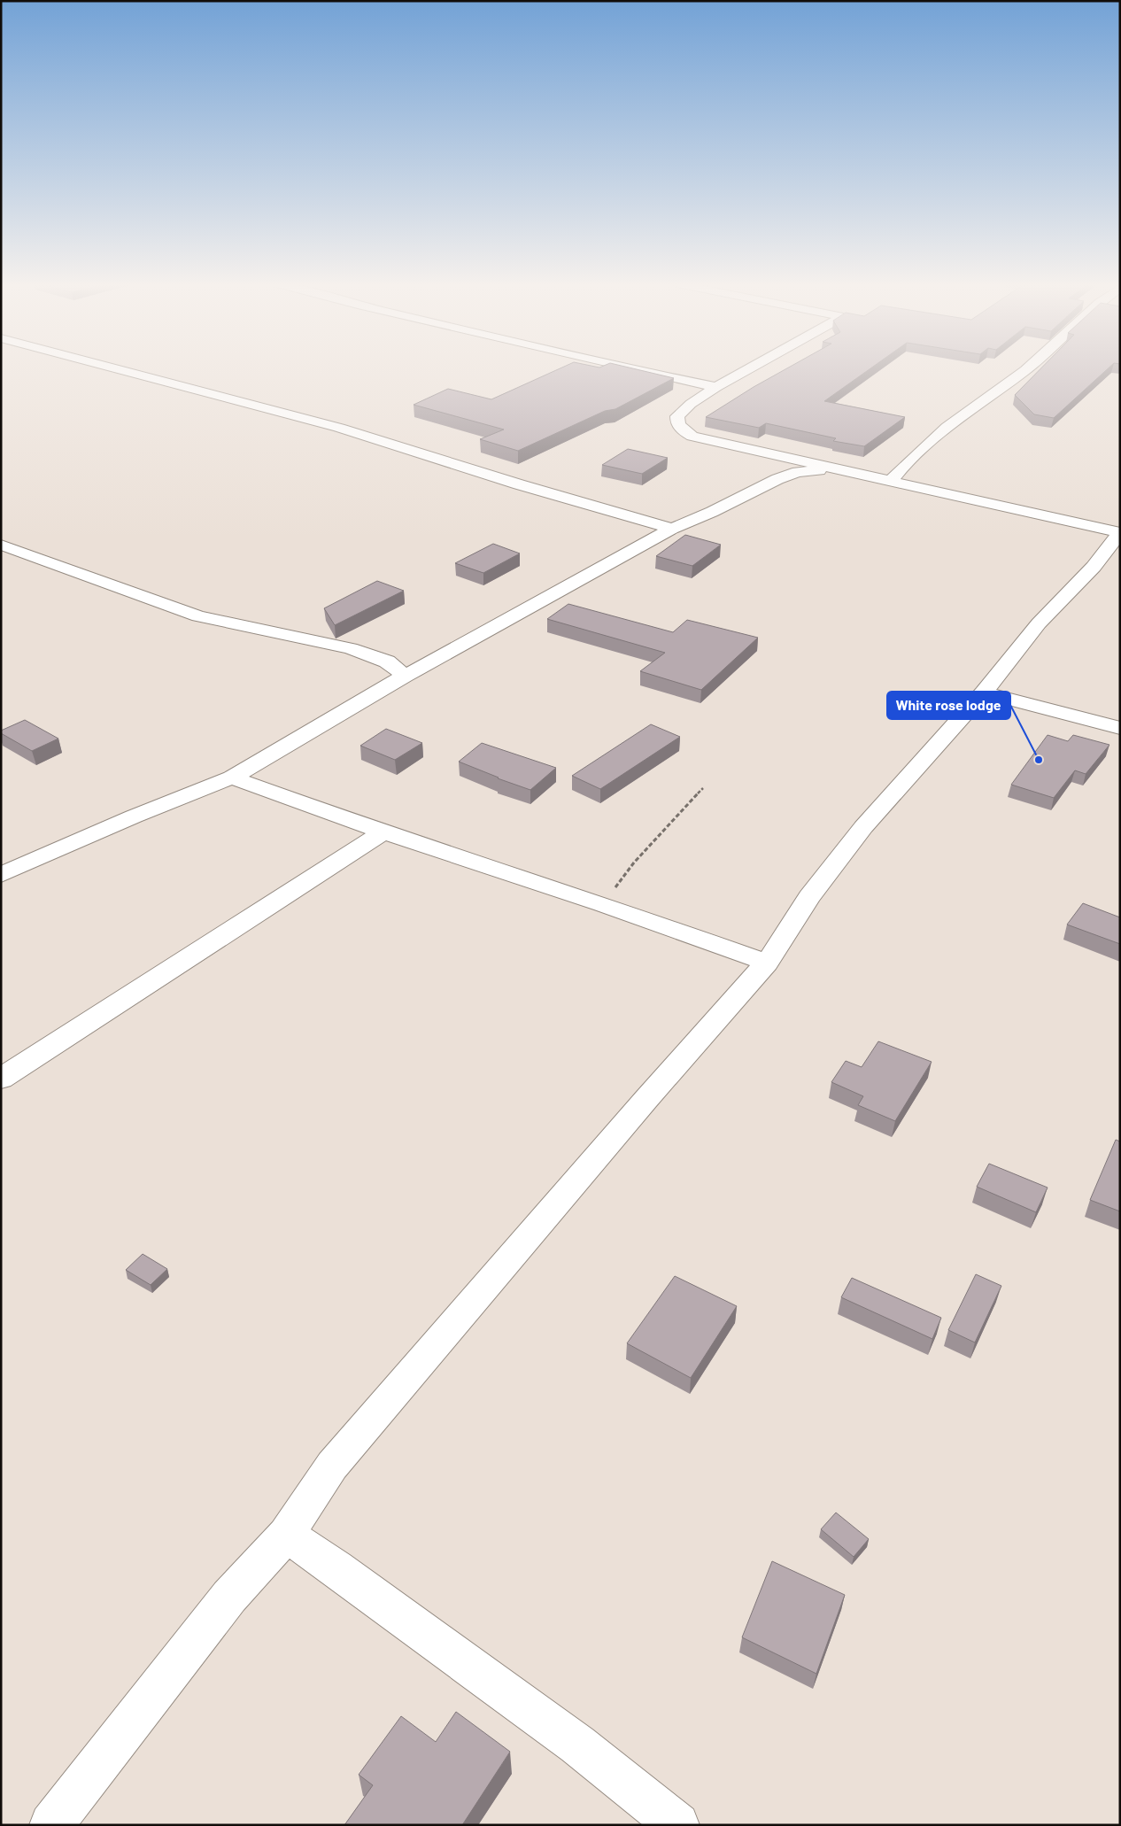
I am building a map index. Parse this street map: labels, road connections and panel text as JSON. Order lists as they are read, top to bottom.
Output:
{
  "places": ["White rose lodge"]
}
